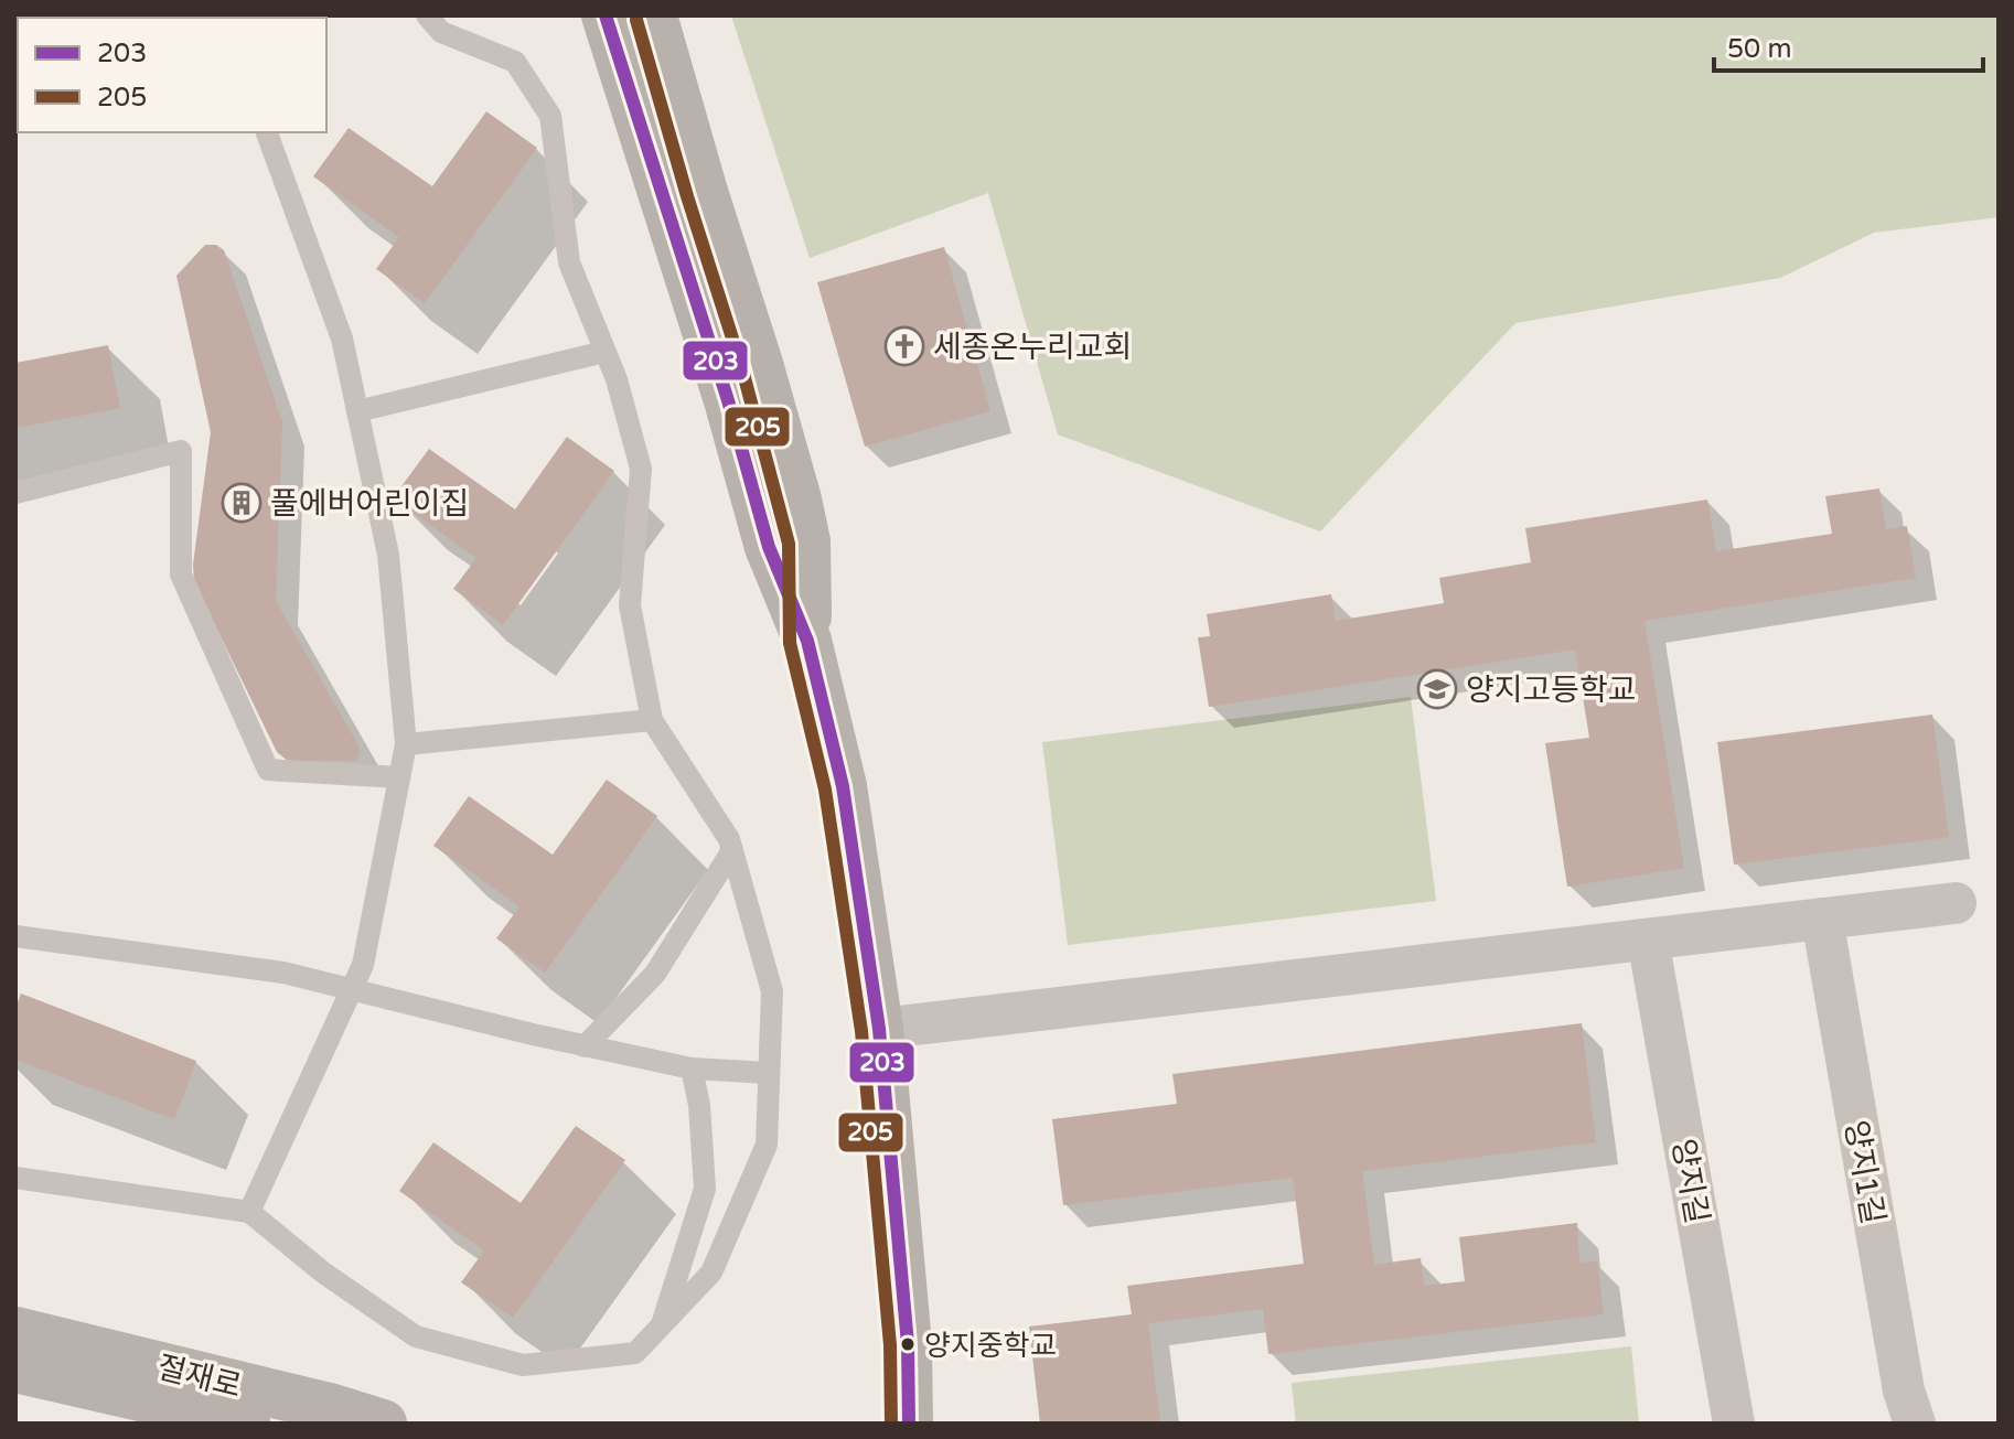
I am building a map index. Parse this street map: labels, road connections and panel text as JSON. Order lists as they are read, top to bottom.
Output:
{
  "streets": {
    "street": ["양지1길", "양지길", "절재로"]
  },
  "places": {
    "church": ["세종온누리교회"],
    "building": ["풀에버어린이집"],
    "school or university": ["양지고등학교"],
    "other": ["양지중학교"]
  },
  "lines": ["transit line 203", "transit line 205"],
  "legend": ["203", "205"],
  "scale_bar": "50 m"
}
